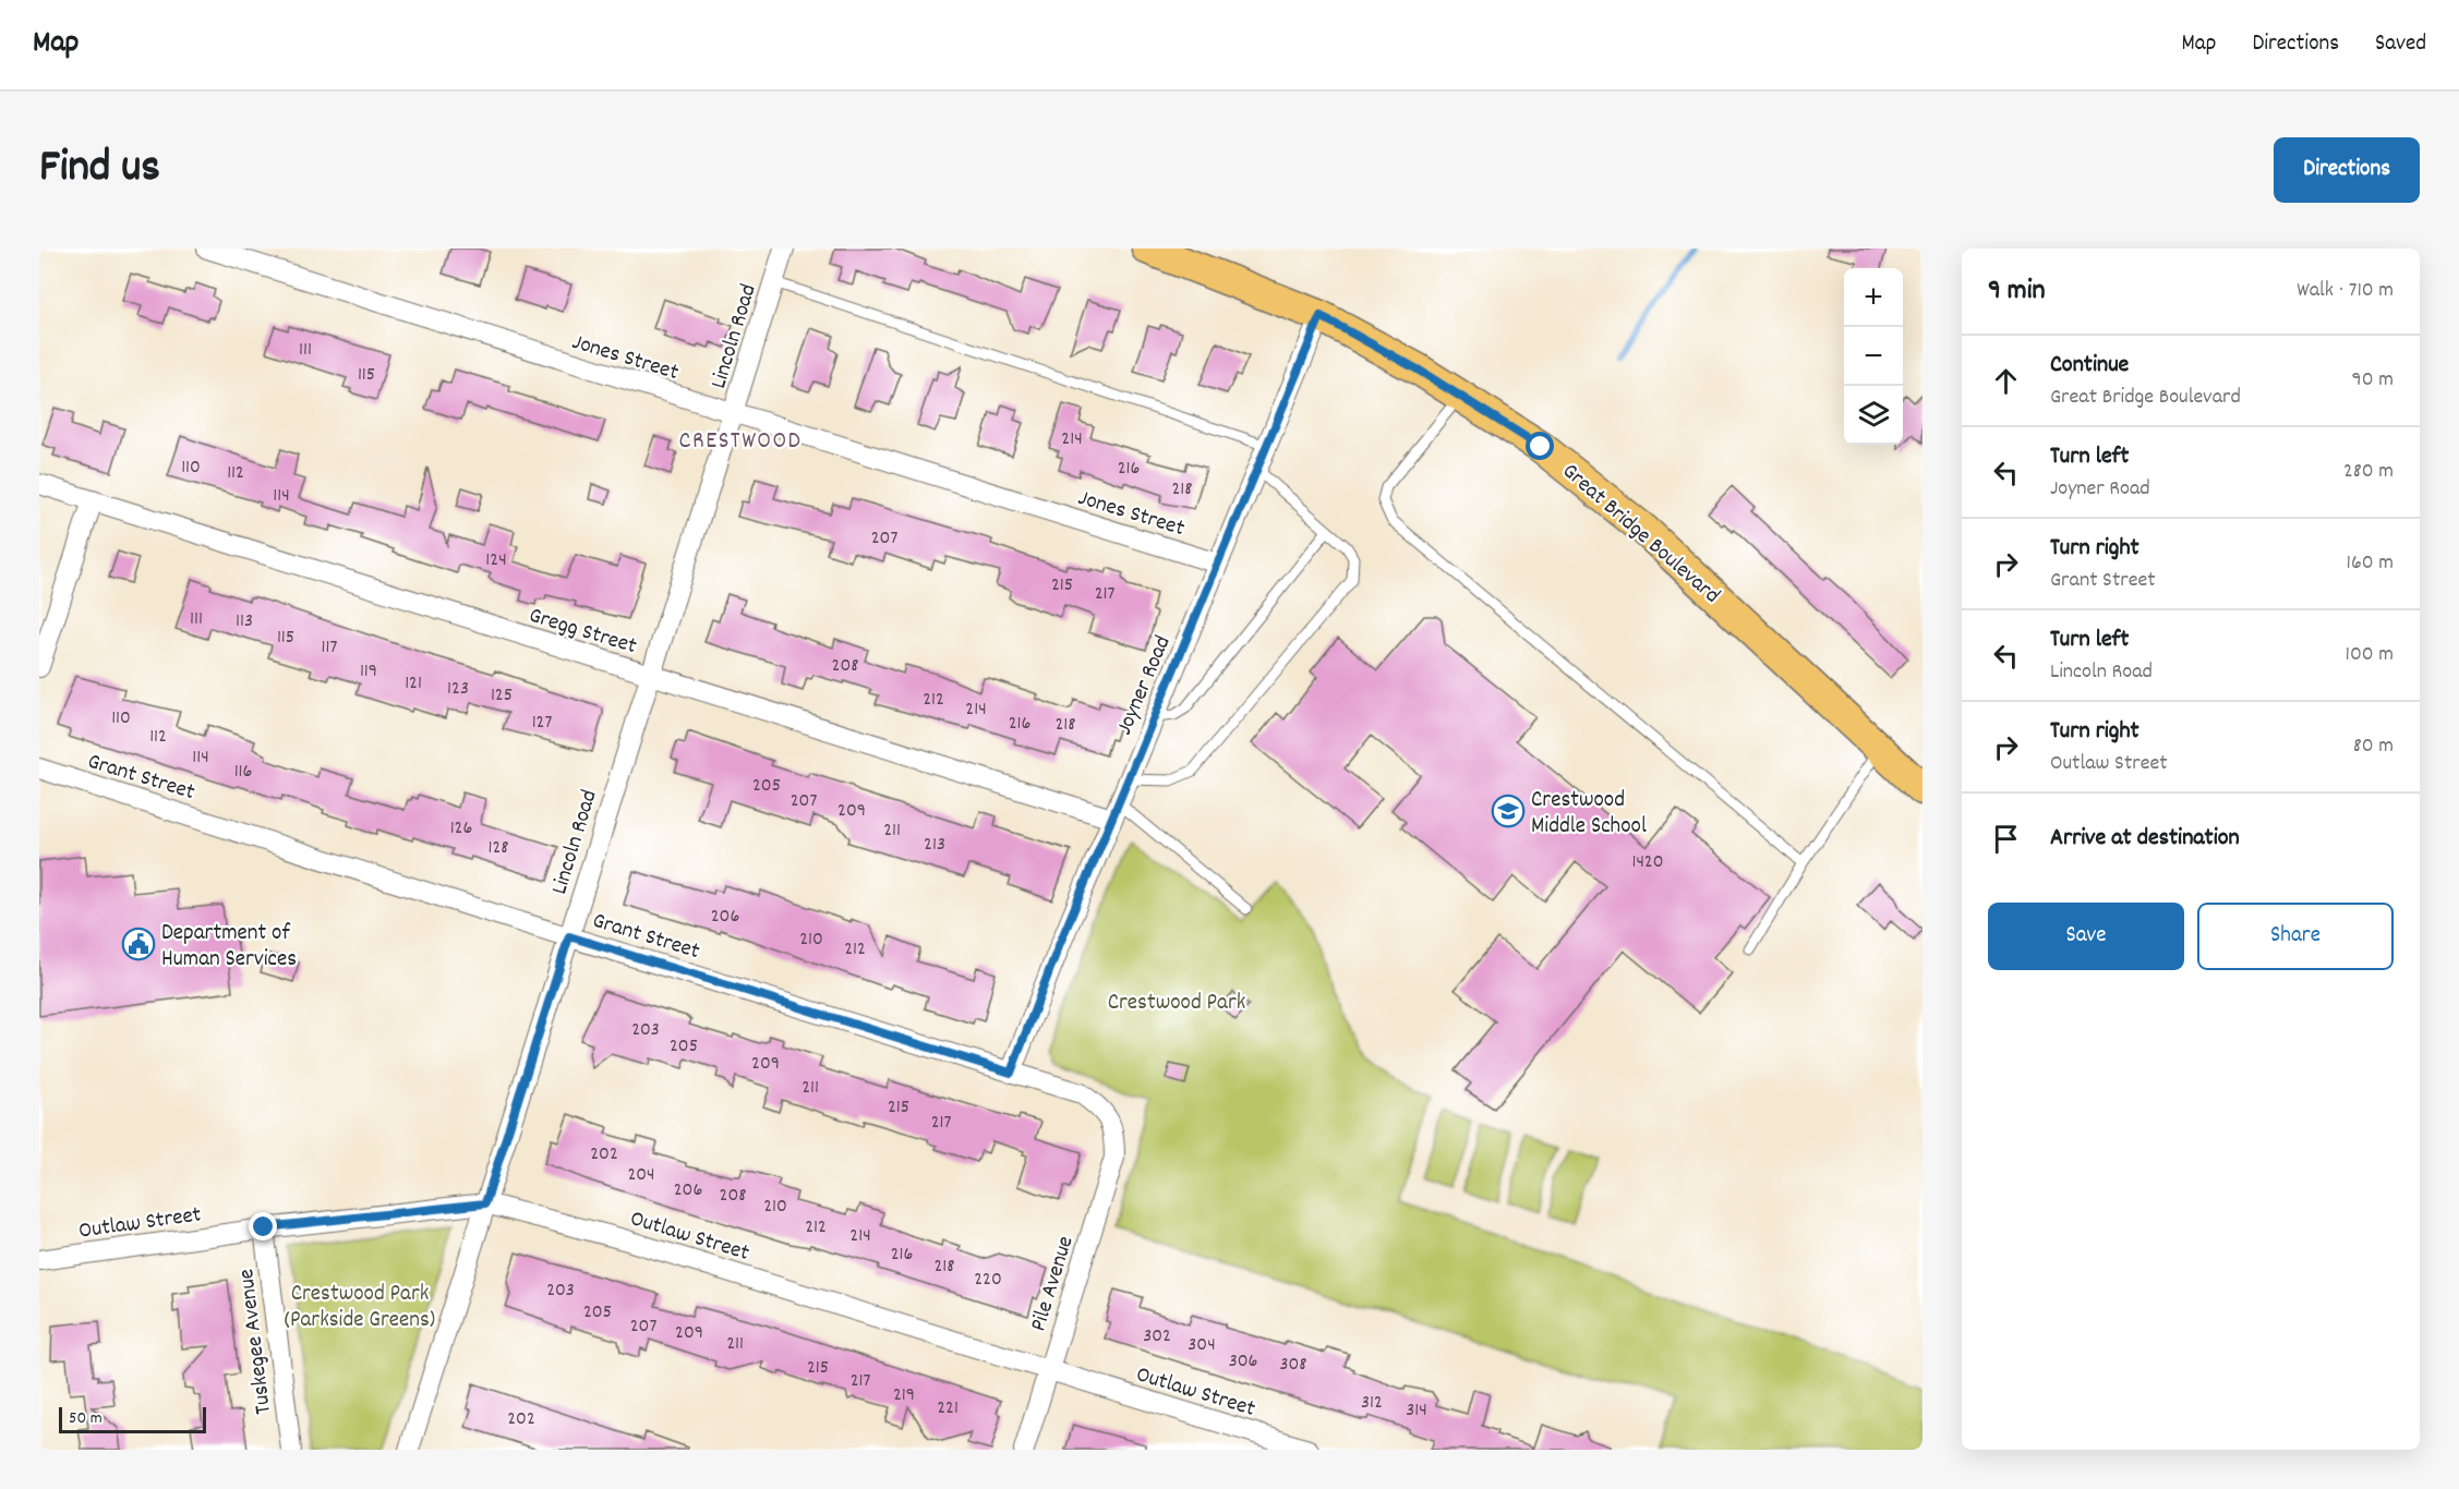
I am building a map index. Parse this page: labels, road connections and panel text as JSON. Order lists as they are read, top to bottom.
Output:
{
  "streets": {
    "main road": ["Great Bridge Boulevard"],
    "street": [
      "Lincoln Road",
      "Jones Street",
      "Gregg Street",
      "Joyner Road",
      "Grant Street",
      "Outlaw Street",
      "Pile Avenue",
      "Tuskegee Avenue"
    ]
  },
  "crossings": [
    ["Lincoln Road", "Jones Street"],
    ["Lincoln Road", "Gregg Street"],
    ["Lincoln Road", "Grant Street"],
    ["Lincoln Road", "Outlaw Street"],
    ["Jones Street", "Joyner Road"],
    ["Great Bridge Boulevard", "Joyner Road"],
    ["Gregg Street", "Joyner Road"],
    ["Joyner Road", "Grant Street"],
    ["Grant Street", "Pile Avenue"],
    ["Outlaw Street", "Pile Avenue"],
    ["Outlaw Street", "Tuskegee Avenue"]
  ],
  "districts": ["CRESTWOOD"],
  "parks": ["Crestwood Park", "Crestwood Park (Parkside Greens)"],
  "places": {
    "school or university": ["Crestwood Middle School"],
    "public building": ["Department of Human Services"]
  },
  "house_numbers": [
    "111",
    "115",
    "214",
    "110",
    "216",
    "112",
    "218",
    "114",
    "207",
    "124",
    "215",
    "217",
    "111",
    "113",
    "115",
    "117",
    "208",
    "119",
    "121",
    "123",
    "125",
    "212",
    "214",
    "110",
    "127",
    "216",
    "218",
    "112",
    "114",
    "116",
    "205",
    "207",
    "209",
    "126",
    "211",
    "213",
    "128",
    "1420",
    "206",
    "210",
    "212",
    "203",
    "205",
    "209",
    "211",
    "215",
    "217",
    "202",
    "204",
    "206",
    "208",
    "210",
    "212",
    "214",
    "216",
    "218",
    "220",
    "203",
    "205",
    "207",
    "209",
    "302",
    "211",
    "304",
    "306",
    "308",
    "215",
    "217",
    "219",
    "312",
    "221",
    "314",
    "202"
  ],
  "scale_bar": "50 m",
  "page": {
    "header": "Map",
    "nav": ["Map", "Directions", "Saved"],
    "title": "Find us",
    "buttons": [
      "Directions",
      ["Save", "Share"]
    ],
    "heading": ["9 min", "Walk · 710 m"],
    "map_buttons": ["+", "−"],
    "list": [
      ["Continue", "Great Bridge Boulevard", "90 m"],
      ["Turn left", "Joyner Road", "280 m"],
      ["Turn right", "Grant Street", "160 m"],
      ["Turn left", "Lincoln Road", "100 m"],
      ["Turn right", "Outlaw Street", "80 m"],
      "Arrive at destination"
    ],
    "scale": "50 m"
  }
}
